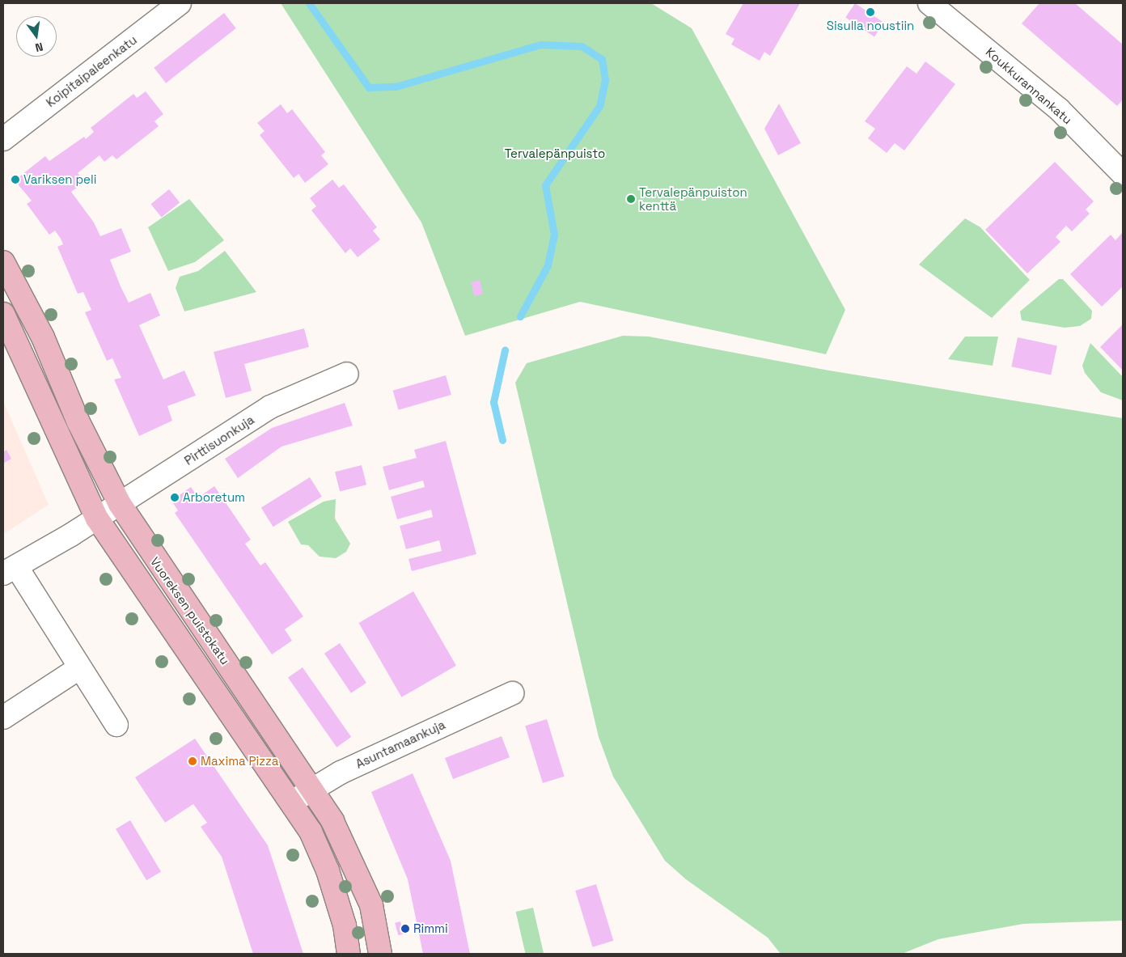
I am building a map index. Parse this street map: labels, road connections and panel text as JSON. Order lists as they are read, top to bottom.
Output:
{
  "streets": {
    "main road": ["Vuoreksen puistokatu"],
    "street": [
      "Koipitaipaleenkatu",
      "Koukkurannankatu",
      "Pirttisuonkuja",
      "Asuntamaankuja"
    ]
  },
  "crossings": [
    ["Pirttisuonkuja", "Vuoreksen puistokatu"],
    ["Vuoreksen puistokatu", "Asuntamaankuja"]
  ],
  "parks": ["Tervalepänpuisto"],
  "places": [
    "Sisulla noustiin",
    "Variksen peli",
    "Tervalepänpuiston kenttä",
    "Arboretum",
    "Maxima Pizza",
    "Rimmi"
  ],
  "north": "bottom"
}
